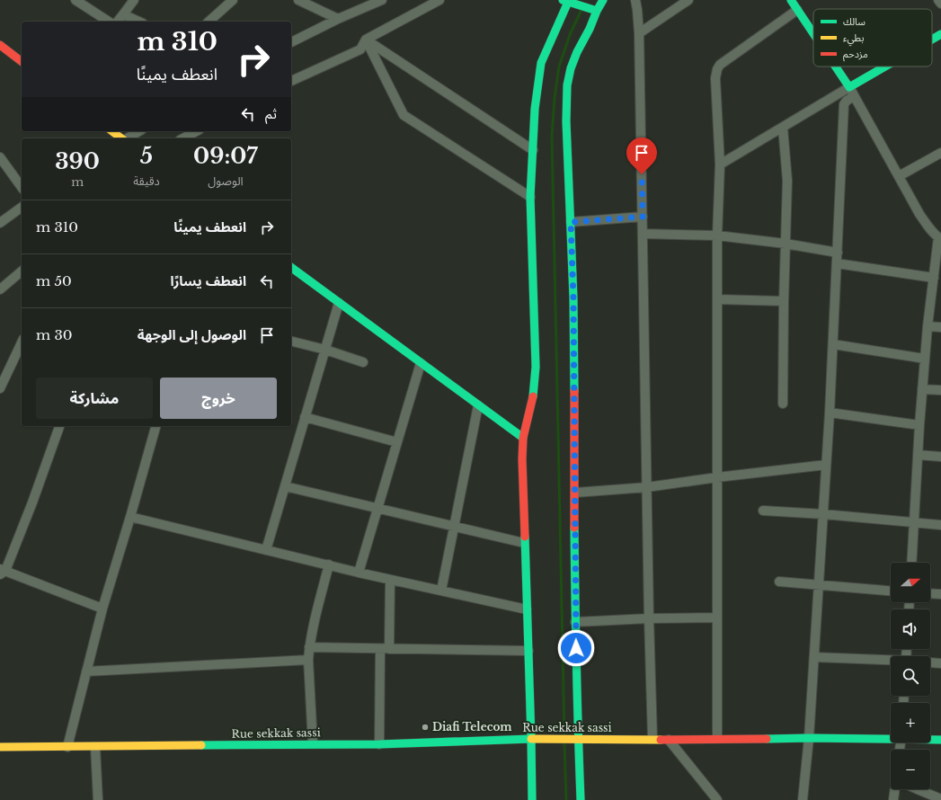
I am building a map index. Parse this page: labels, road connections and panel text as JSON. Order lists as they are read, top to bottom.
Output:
{
  "streets": {
    "street": ["Rue sekkak sassi"]
  },
  "places": ["Diafi Telecom"],
  "legend": ["سالك", "بطيء", "مزدحم"],
  "north": "right",
  "page": {
    "turn": ["310 m", "انعطف يمينًا"],
    "then": "ثم",
    "eta": [
      "09:07",
      "الوصول",
      "5",
      "دقيقة",
      "390",
      "m"
    ],
    "list": [
      {
        "name": "انعطف يمينًا",
        "value": "310 m"
      },
      {
        "name": "انعطف يسارًا",
        "value": "50 m"
      },
      {
        "name": "الوصول إلى الوجهة",
        "value": "30 m"
      }
    ],
    "buttons": ["خروج", "مشاركة"],
    "map_buttons": ["+", "−"]
  }
}
